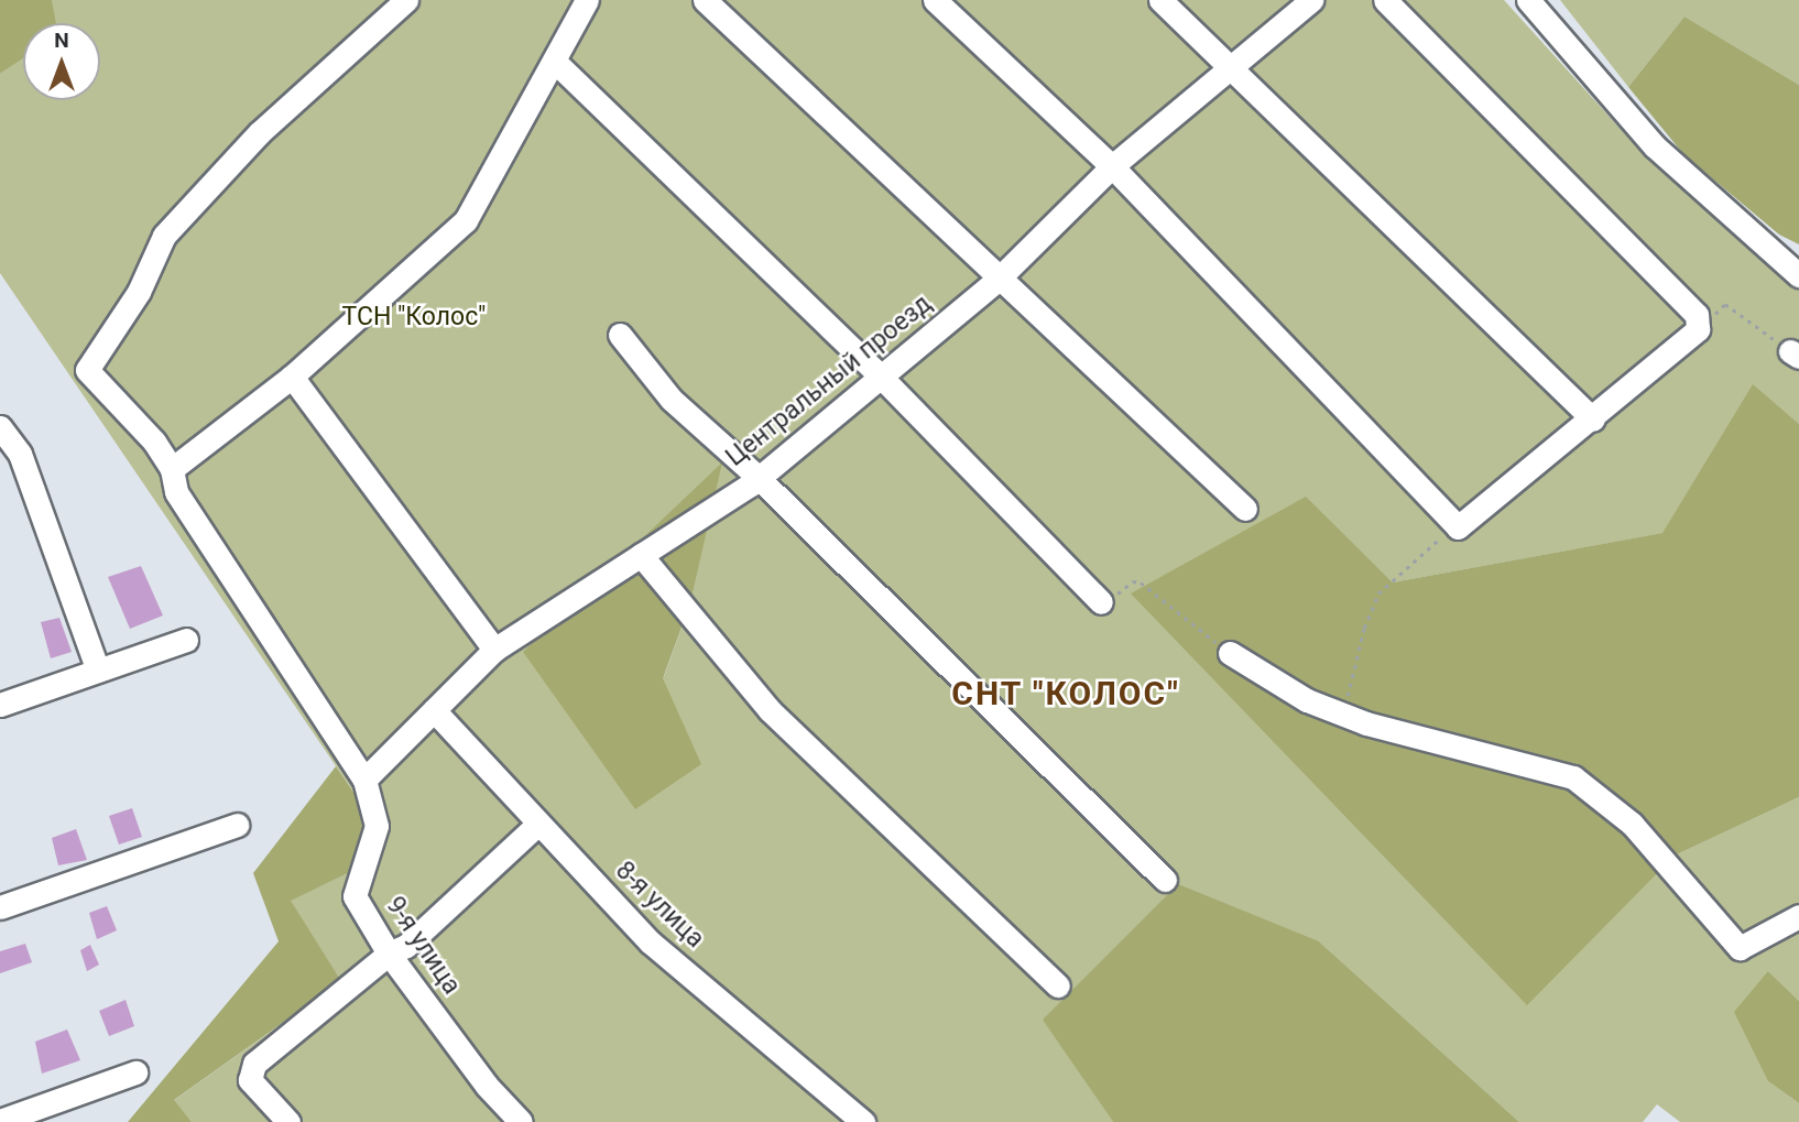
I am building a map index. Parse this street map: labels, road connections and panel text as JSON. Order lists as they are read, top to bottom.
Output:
{
  "streets": {
    "street": ["Центральный проезд", "8-я улица", "9-я улица"]
  },
  "crossings": [
    ["Центральный проезд", "8-я улица"],
    ["Центральный проезд", "9-я улица"]
  ],
  "districts": ["СНТ \"КОЛОС\""],
  "parks": ["ТСН \"Колос\""],
  "north": "top"
}
